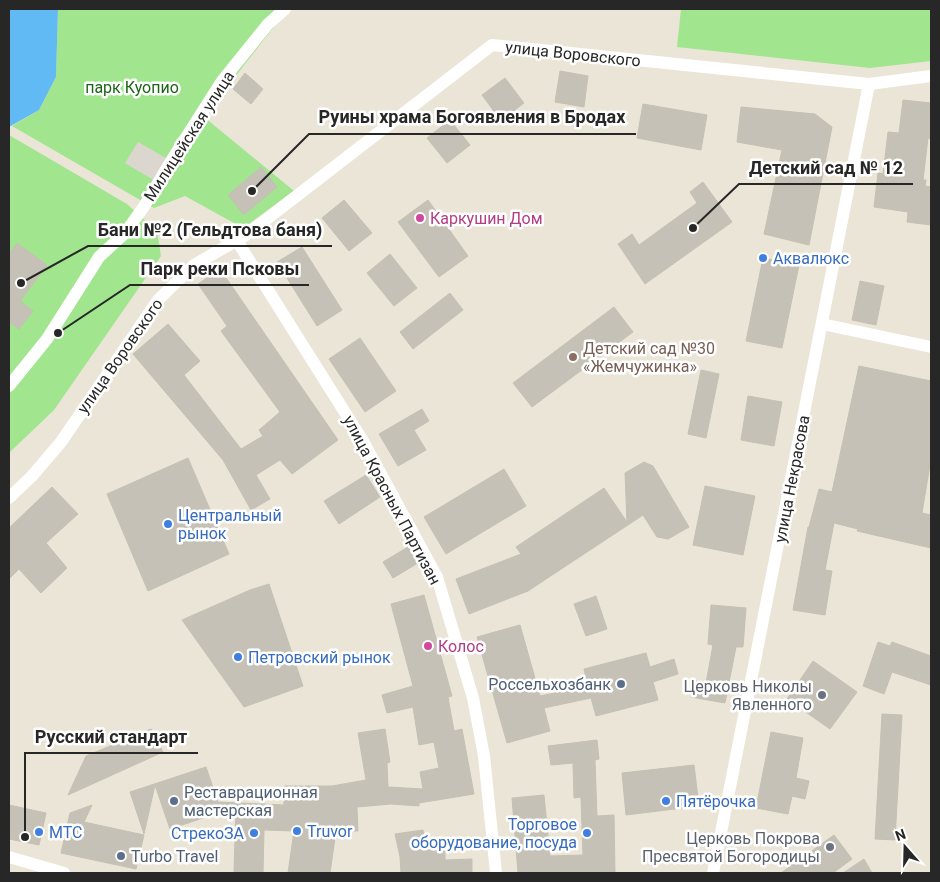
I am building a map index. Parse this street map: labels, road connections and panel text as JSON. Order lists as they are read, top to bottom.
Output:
{
  "streets": {
    "street": [
      "улица Воровского",
      "Милицейская улица",
      "улица Некрасова",
      "улица Красных Партизан"
    ]
  },
  "crossings": [
    ["улица Воровского", "улица Некрасова"],
    ["улица Воровского", "улица Красных Партизан"]
  ],
  "parks": ["парк Куопио"],
  "places": [
    "Руины храма Богоявления в Бродах",
    "Каркушин Дом",
    "Детский сад № 12",
    "Аквалюкс",
    "Бани №2 (Гельдтова баня)",
    "Парк реки Псковы",
    "Детский сад №30 «Жемчужинка»",
    "Центральный рынок",
    "Колос",
    "Петровский рынок",
    "Россельхозбанк",
    "Церковь Николы Явленного",
    "Реставрационная мастерская",
    "Пятёрочка",
    "Truvor",
    "МТС",
    "СтрекоЗА",
    "Торговое оборудование, посуда",
    "Русский стандарт",
    "Церковь Покрова Пресвятой Богородицы",
    "Turbo Travel"
  ],
  "north": "top"
}
